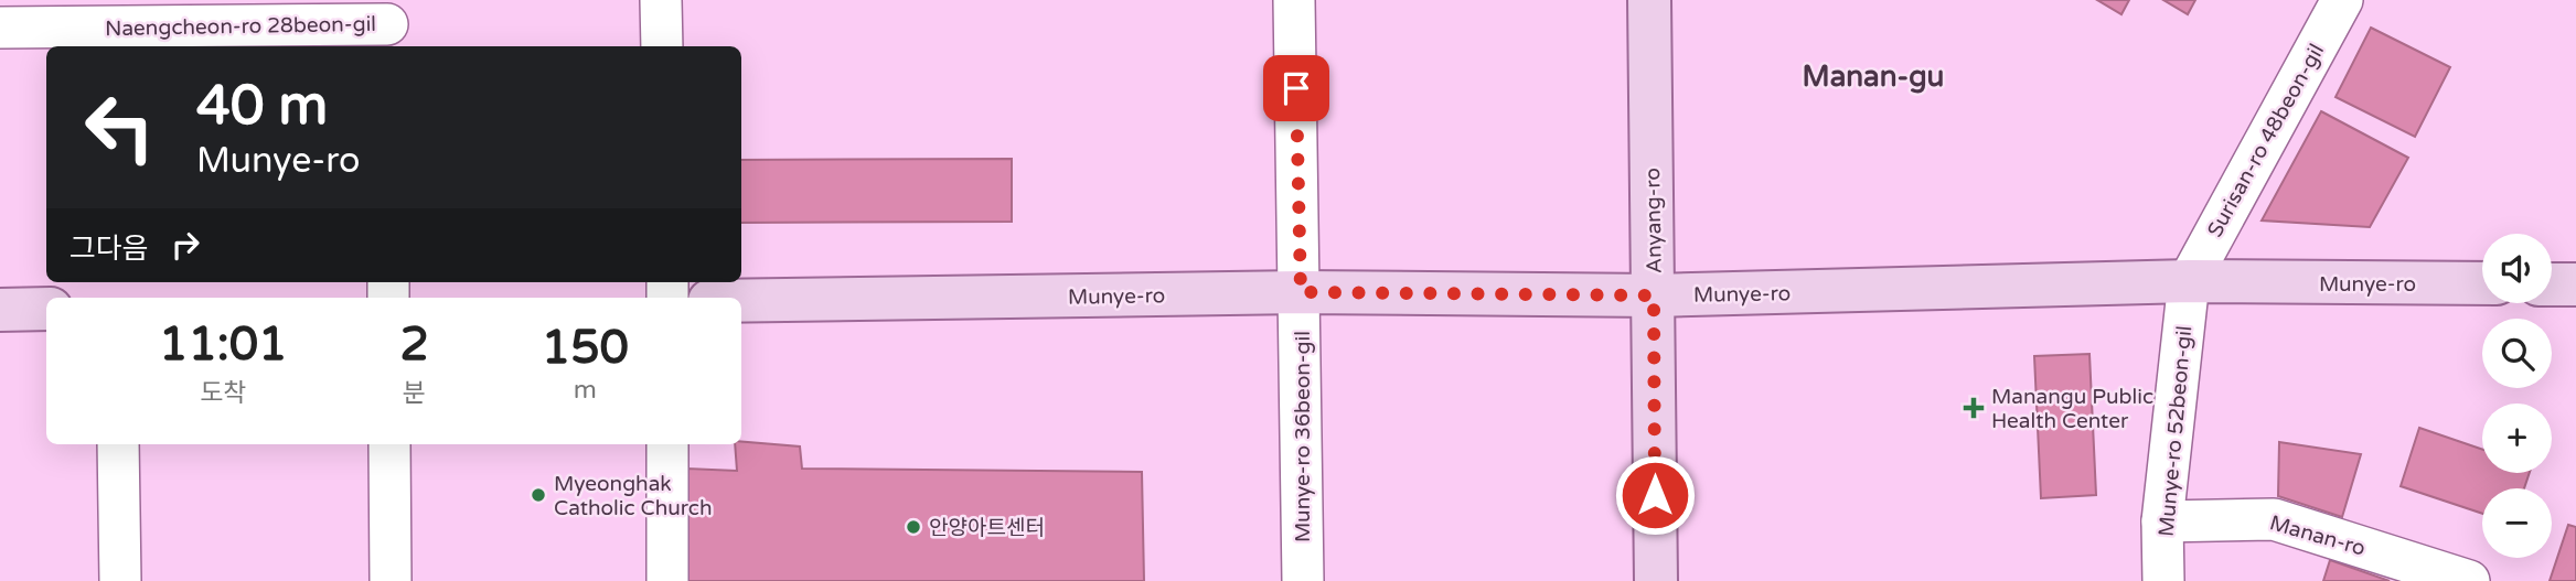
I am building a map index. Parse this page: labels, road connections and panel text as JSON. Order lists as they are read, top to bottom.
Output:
{
  "streets": {
    "street": [
      "Naengcheon-ro 28beon-gil",
      "Surisan-ro 48beon-gil",
      "Anyang-ro",
      "Munye-ro",
      "Munye-ro 52beon-gil",
      "Munye-ro 36beon-gil",
      "Manan-ro"
    ]
  },
  "crossings": [
    ["Surisan-ro 48beon-gil", "Munye-ro"],
    ["Surisan-ro 48beon-gil", "Munye-ro 52beon-gil"],
    ["Anyang-ro", "Munye-ro"],
    ["Munye-ro", "Munye-ro 52beon-gil"],
    ["Munye-ro", "Munye-ro 36beon-gil"],
    ["Munye-ro 52beon-gil", "Manan-ro"]
  ],
  "districts": ["Manan-gu"],
  "places": {
    "health": ["Manangu Public Health Center"],
    "other": ["Myeonghak Catholic Church", "안양아트센터"]
  },
  "page": {
    "turn": ["40 m", "Munye-ro"],
    "then": "그다음",
    "map_buttons": ["+", "−"],
    "eta": [
      "11:01",
      "도착",
      "2",
      "분",
      "150",
      "m"
    ]
  }
}
